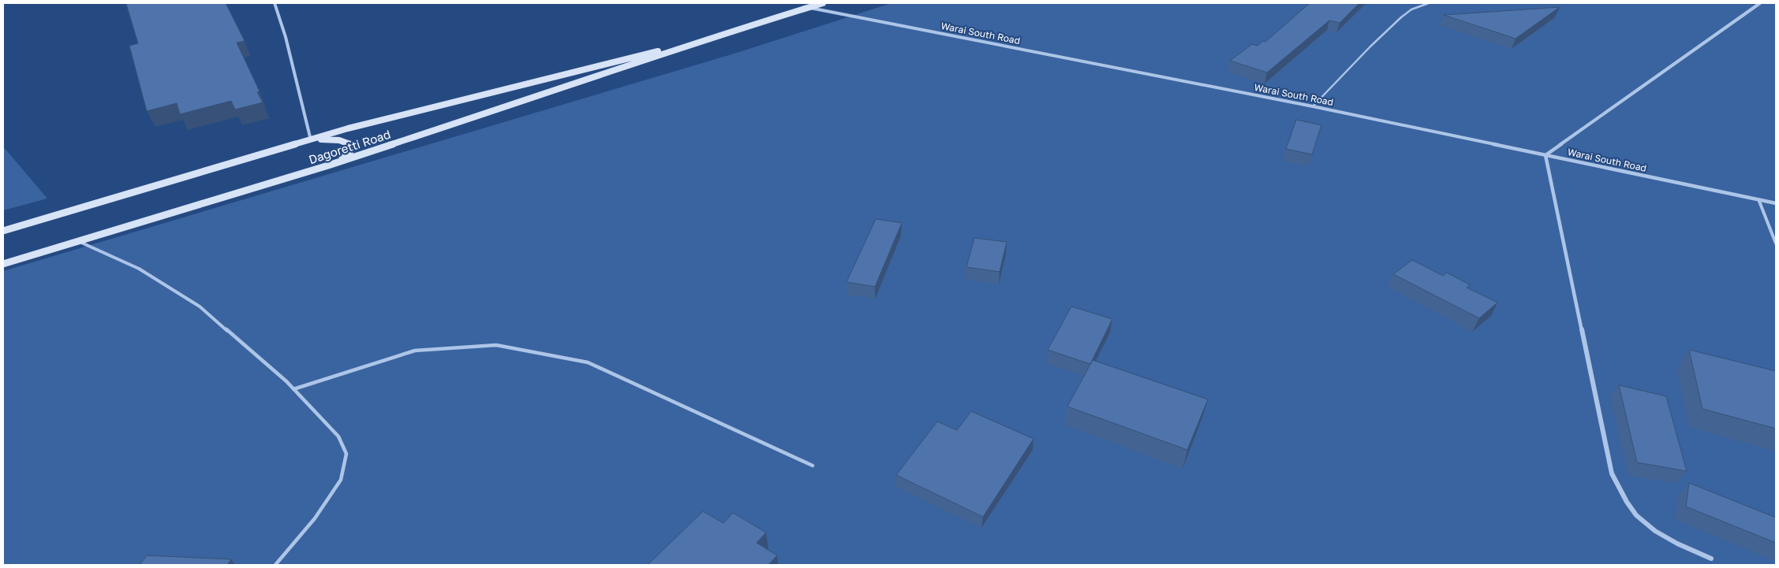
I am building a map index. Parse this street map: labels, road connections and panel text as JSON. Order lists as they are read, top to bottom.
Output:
{
  "streets": {
    "main road": ["Dagoretti Road"],
    "street": ["Warai South Road"]
  },
  "crossings": [
    ["Warai South Road", "Dagoretti Road"]
  ]
}
